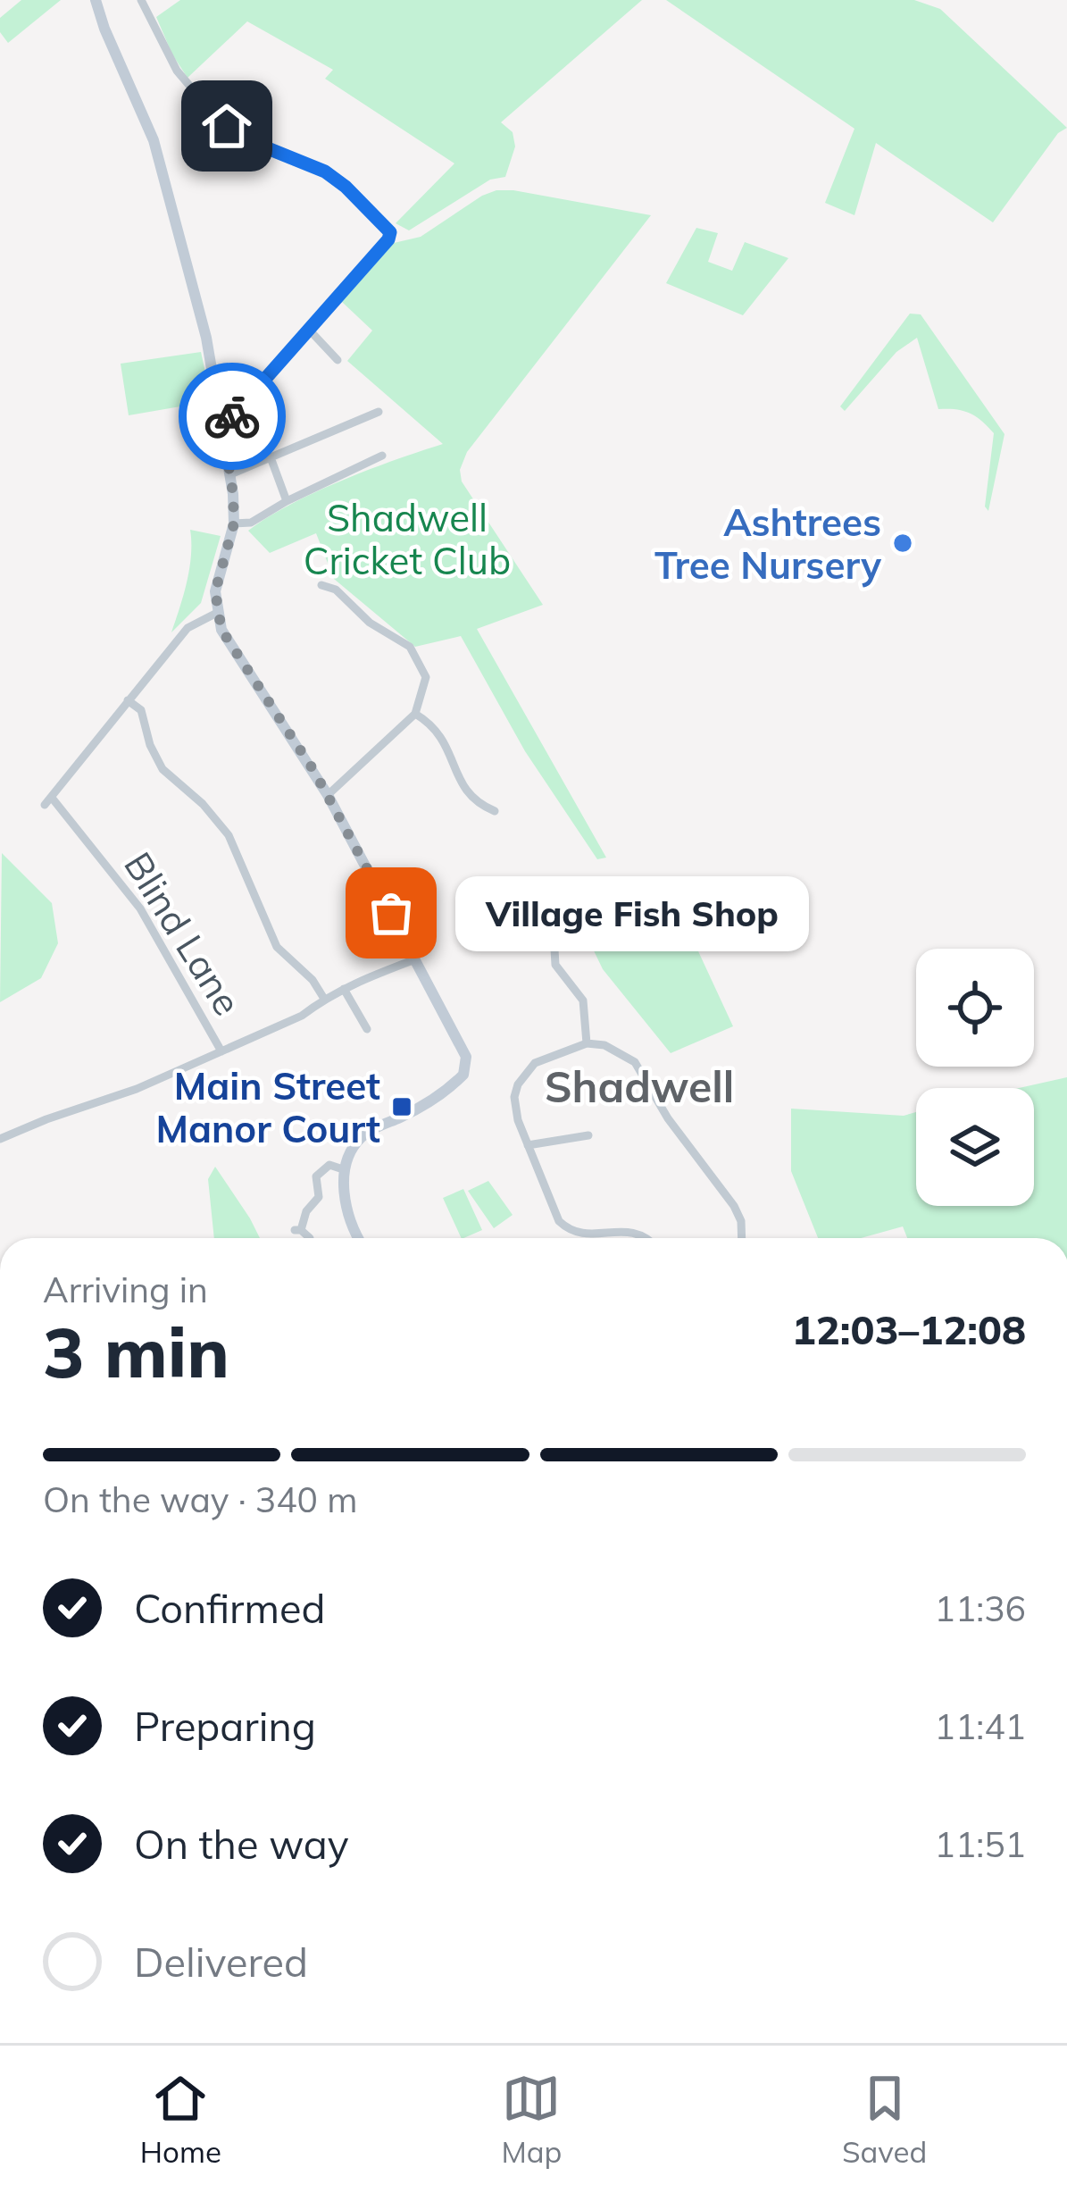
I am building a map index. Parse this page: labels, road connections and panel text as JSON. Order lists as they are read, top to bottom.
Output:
{
  "streets": {
    "street": ["Blind Lane"]
  },
  "districts": ["Shadwell"],
  "parks": ["Shadwell Cricket Club"],
  "places": {
    "other": ["Ashtrees Tree Nursery", "Village Fish Shop"],
    "transit": ["Main Street Manor Court"]
  },
  "page": {
    "bubble": "Village Fish Shop",
    "heading": ["3 min", "Arriving in", "12:03–12:08"],
    "bar": "On the way · 340 m",
    "list": [
      ["Confirmed", "11:36"],
      ["Preparing", "11:41"],
      ["On the way", "11:51"],
      "Delivered"
    ],
    "tabs": ["Home", "Map", "Saved"]
  }
}
